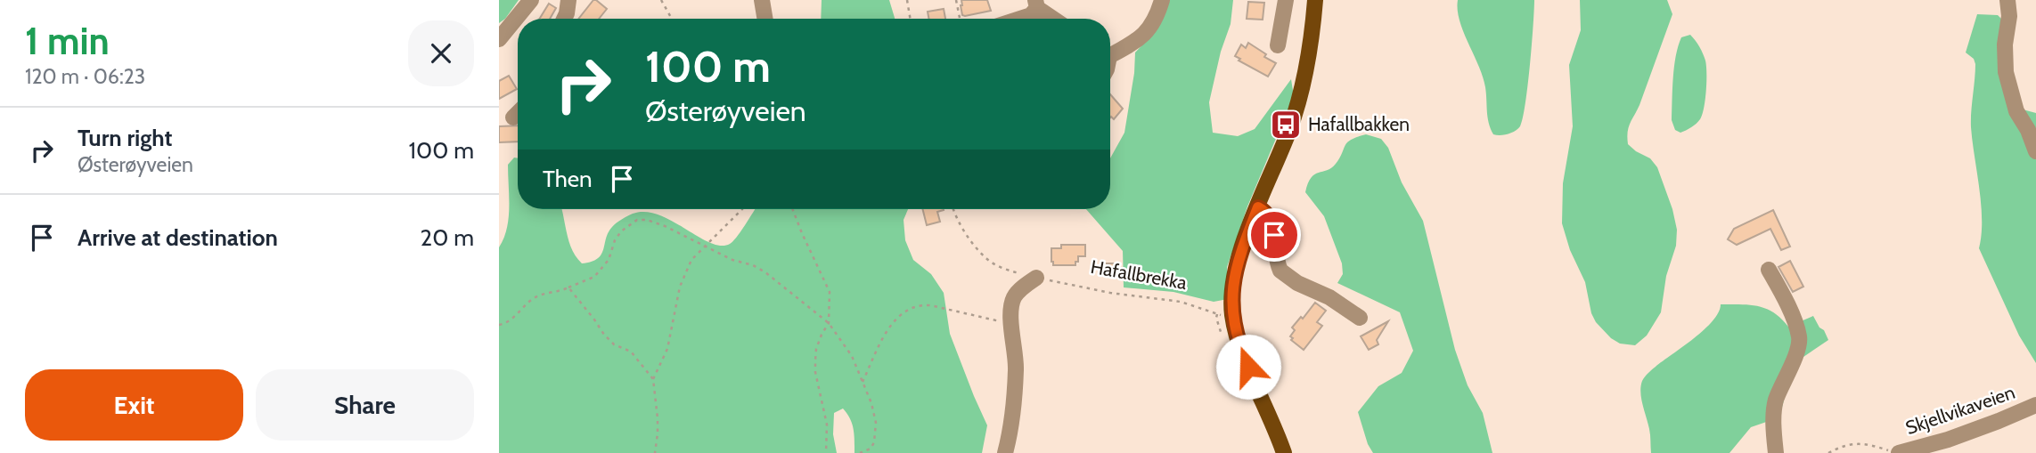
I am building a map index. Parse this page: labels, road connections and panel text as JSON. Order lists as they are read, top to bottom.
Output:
{
  "streets": {
    "street": ["Skjellvikaveien"],
    "path": ["Hafallbrekka"]
  },
  "places": {
    "bus stop": ["Hafallbakken"]
  },
  "page": {
    "heading": ["1 min", "120 m · 06:23"],
    "turn": ["100 m", "Østerøyveien"],
    "list": [
      {
        "name": "Turn right",
        "note": "Østerøyveien",
        "value": "100 m"
      },
      {
        "name": "Arrive at destination",
        "value": "20 m"
      }
    ],
    "then": "Then",
    "buttons": ["Exit", "Share"]
  }
}
